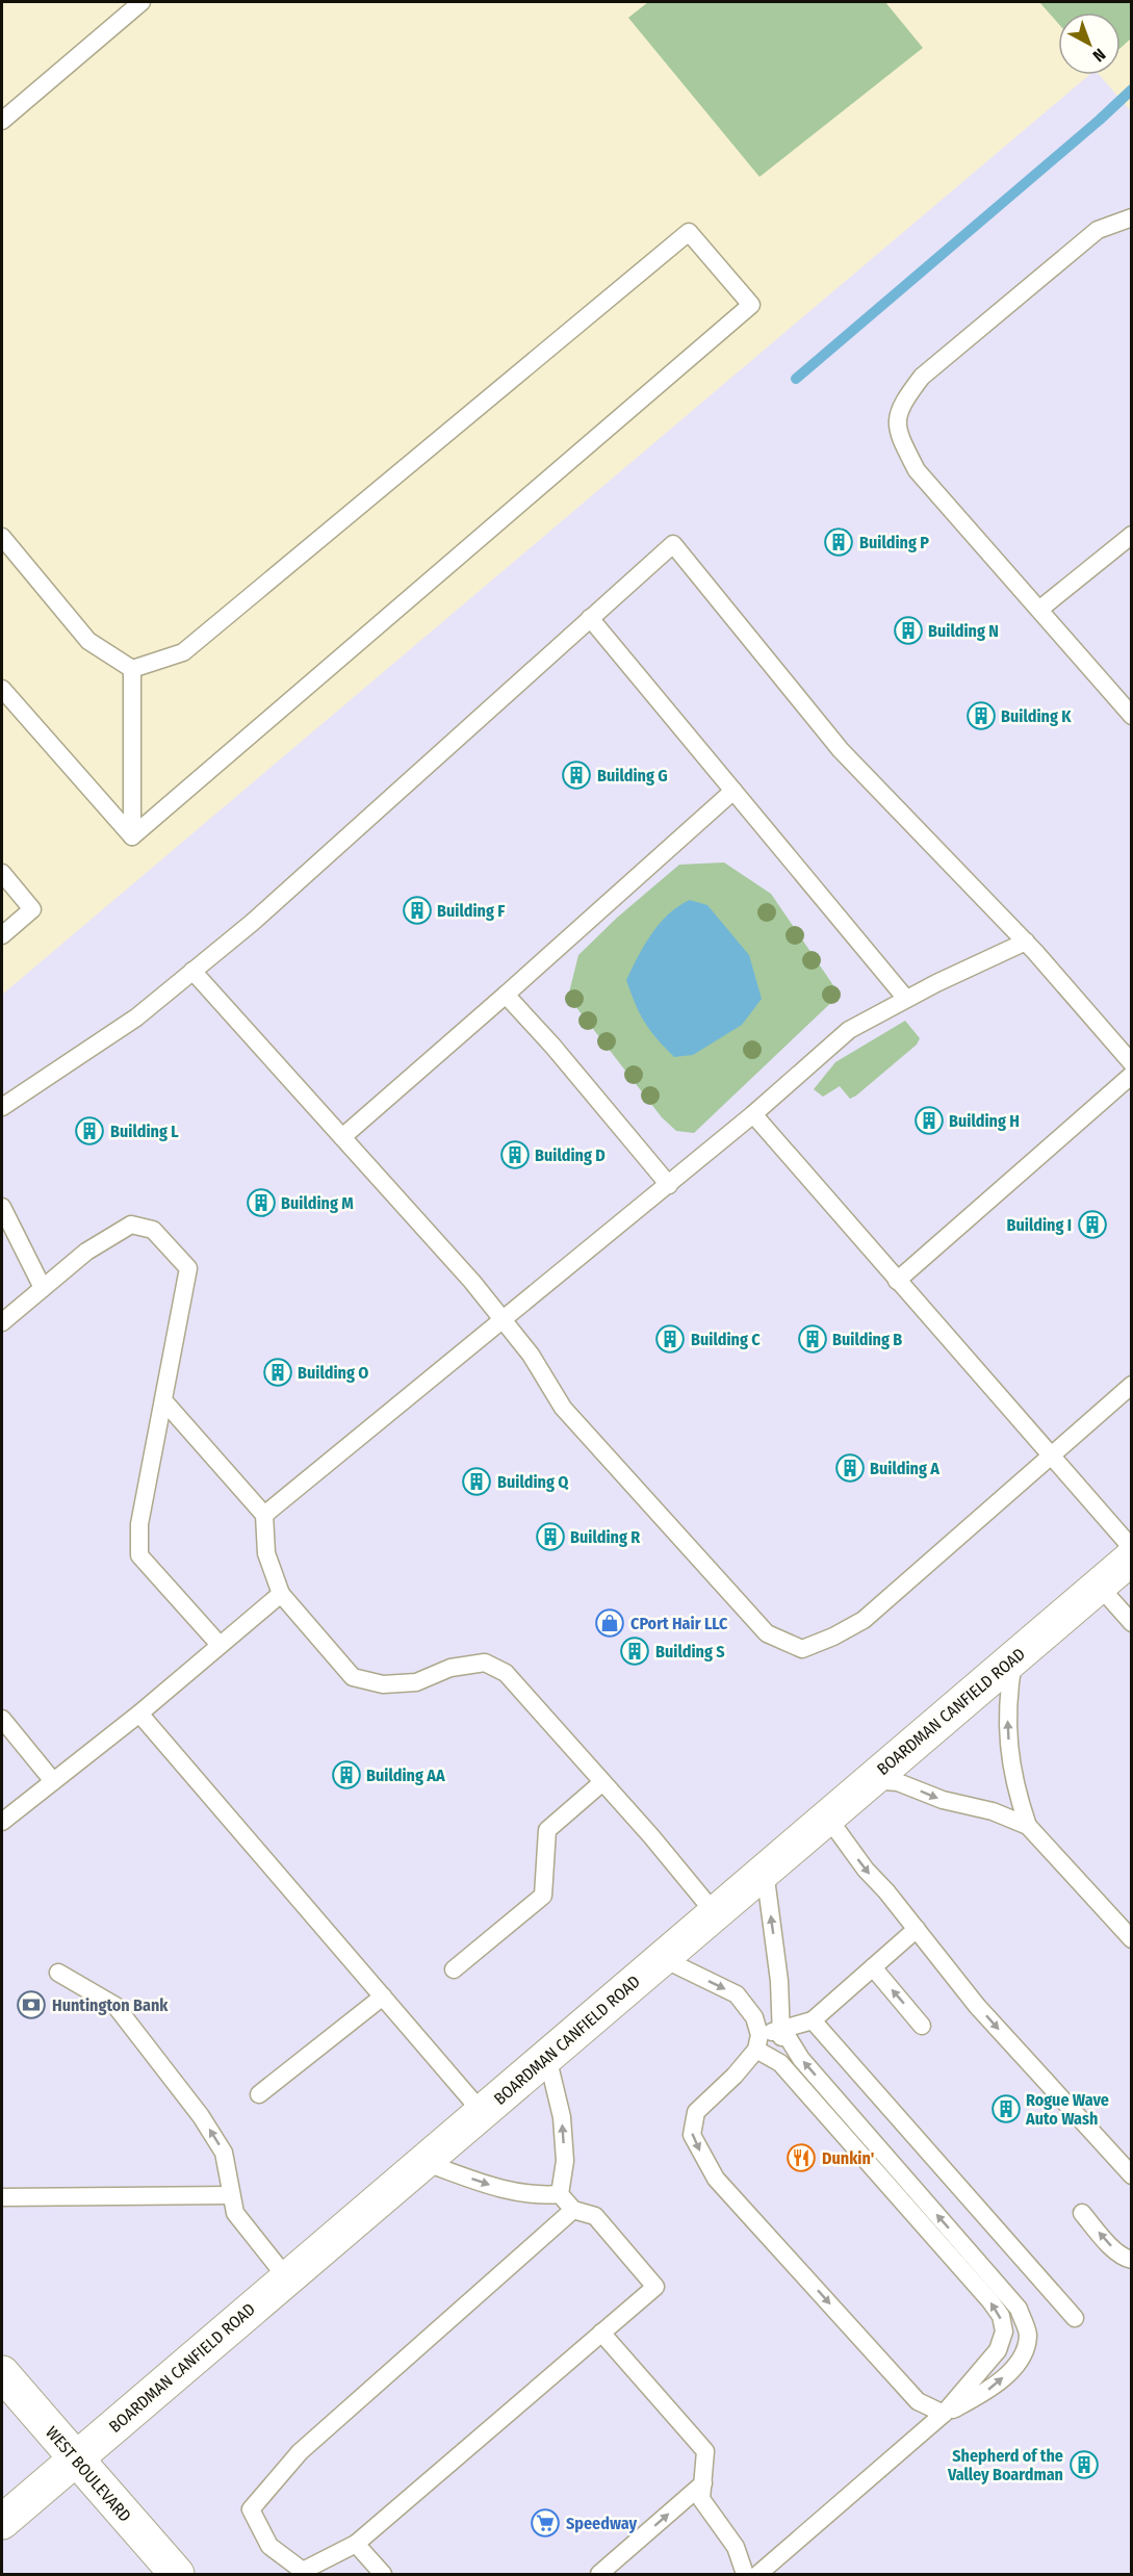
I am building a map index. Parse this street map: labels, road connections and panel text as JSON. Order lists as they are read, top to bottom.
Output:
{
  "streets": {
    "main road": ["BOARDMAN CANFIELD ROAD", "WEST BOULEVARD"]
  },
  "crossings": [
    ["BOARDMAN CANFIELD ROAD", "WEST BOULEVARD"]
  ],
  "places": {
    "building": [
      "Building P",
      "Building N",
      "Building K",
      "Building G",
      "Building F",
      "Building H",
      "Building L",
      "Building D",
      "Building M",
      "Building I",
      "Building C",
      "Building B",
      "Building O",
      "Building A",
      "Building Q",
      "Building R",
      "Building S",
      "Building AA",
      "Rogue Wave Auto Wash",
      "Shepherd of the Valley Boardman"
    ],
    "shop": ["CPort Hair LLC"],
    "bank": ["Huntington Bank"],
    "restaurant": ["Dunkin'"],
    "supermarket": ["Speedway"]
  },
  "north": "bottom right"
}
